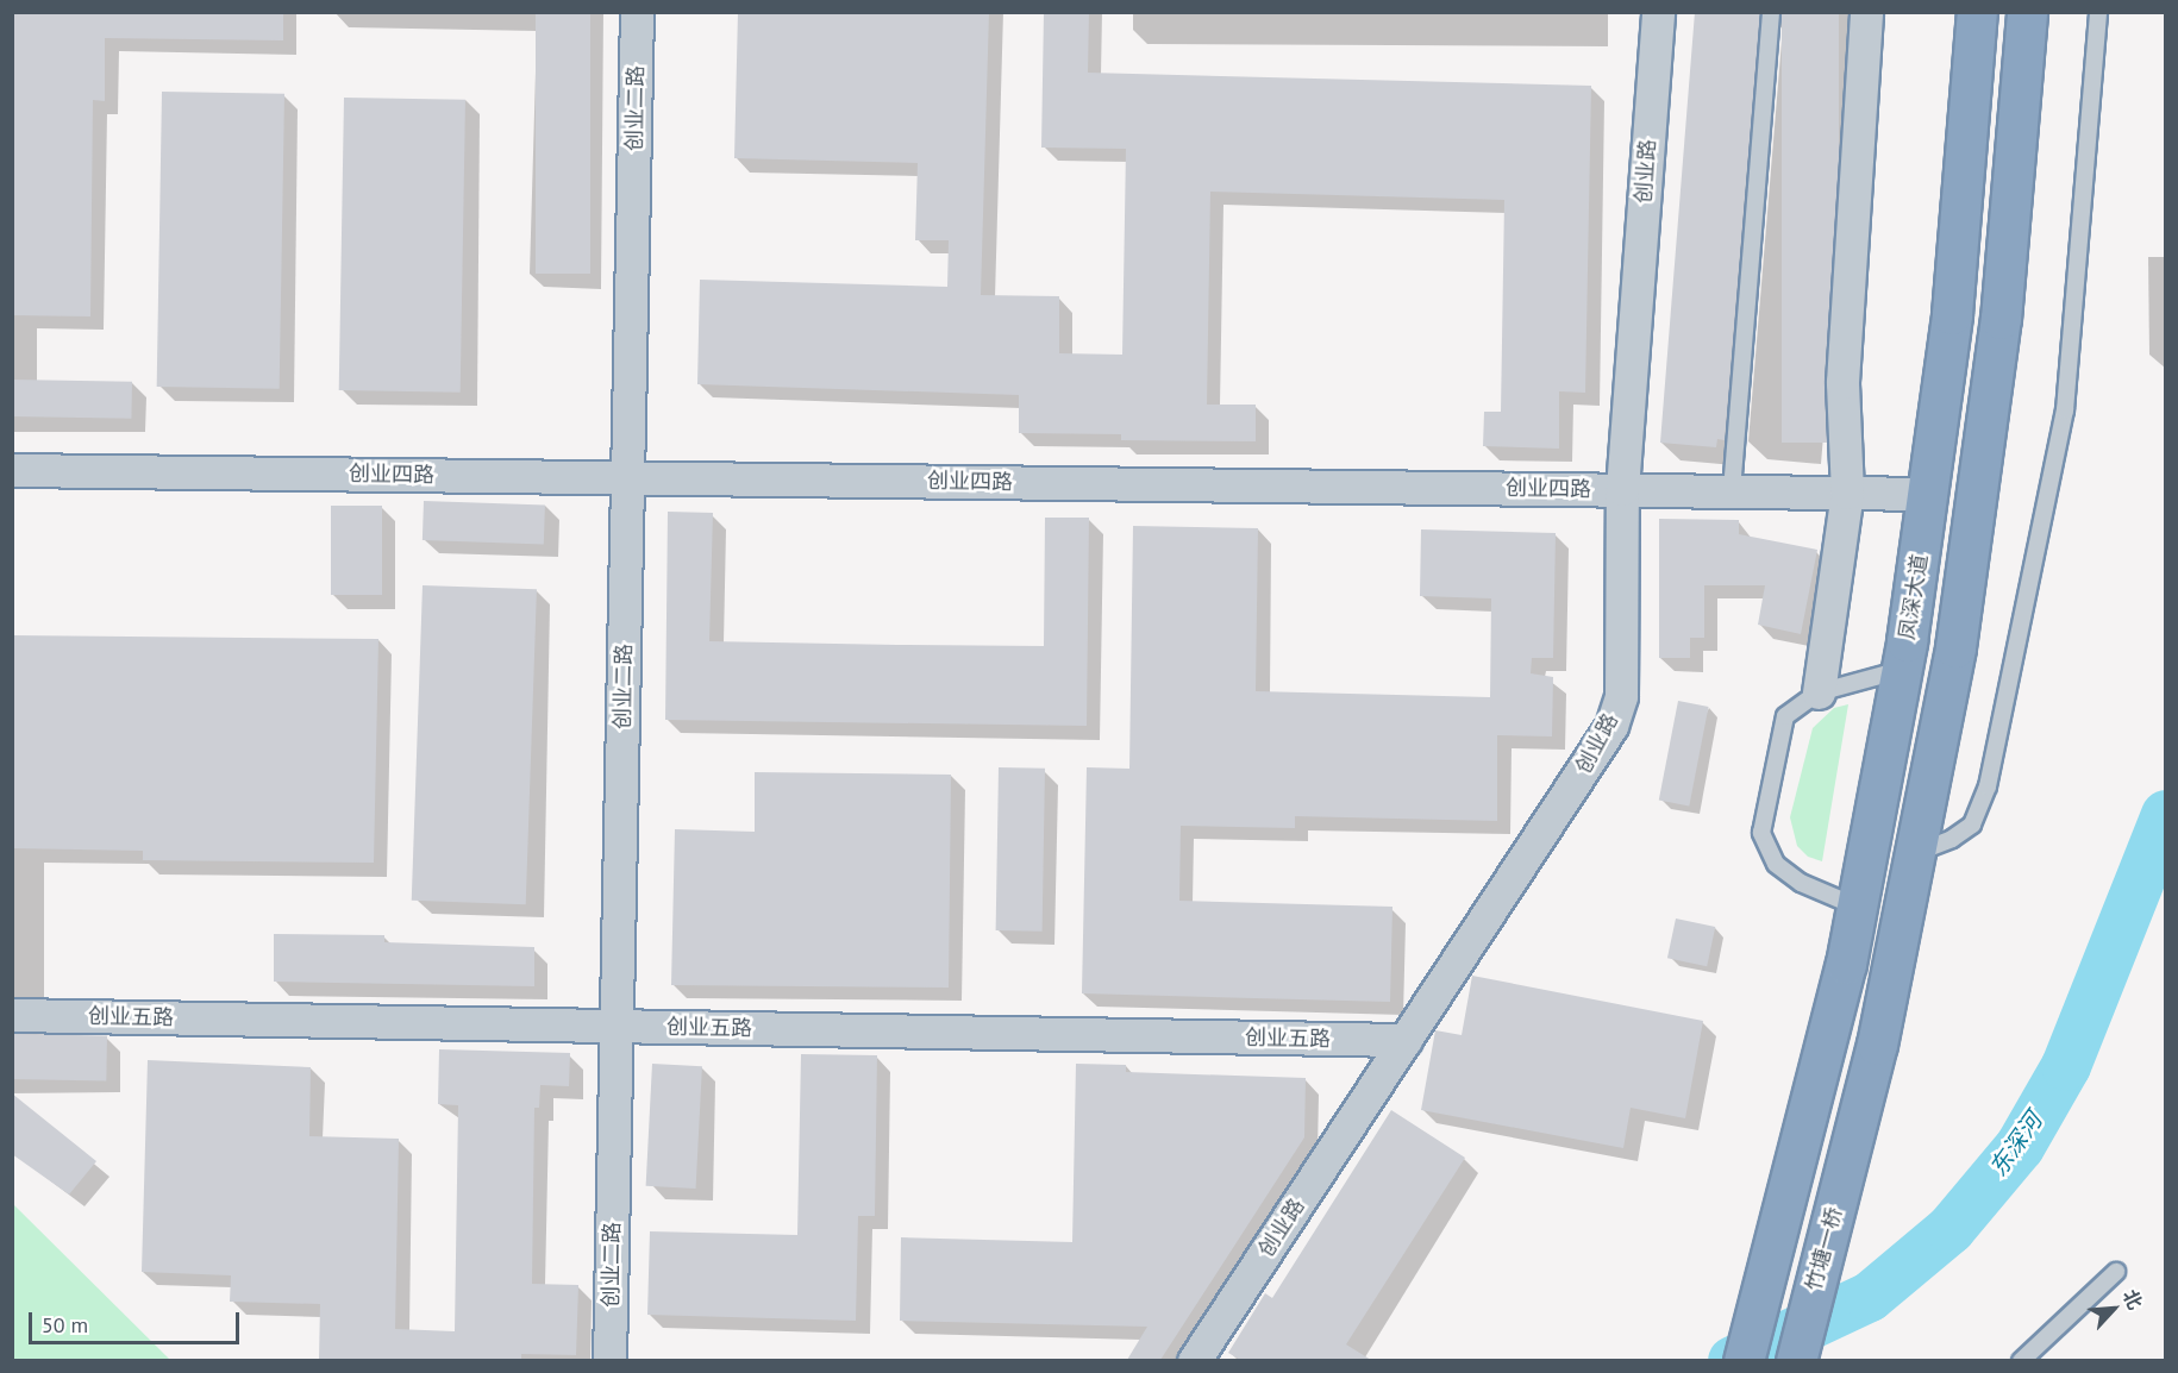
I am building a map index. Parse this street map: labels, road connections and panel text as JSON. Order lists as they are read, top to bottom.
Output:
{
  "streets": {
    "highway": ["凤深大道", "竹塘一桥"],
    "street": [
      "创业二路",
      "创业路",
      "创业四路",
      "创业五路"
    ]
  },
  "crossings": [
    ["创业二路", "创业四路"],
    ["创业二路", "创业五路"],
    ["创业路", "创业四路"],
    ["创业路", "创业五路"],
    ["创业四路", "凤深大道"]
  ],
  "water": ["东深河"],
  "scale_bar": "50 m",
  "north": "top right"
}
